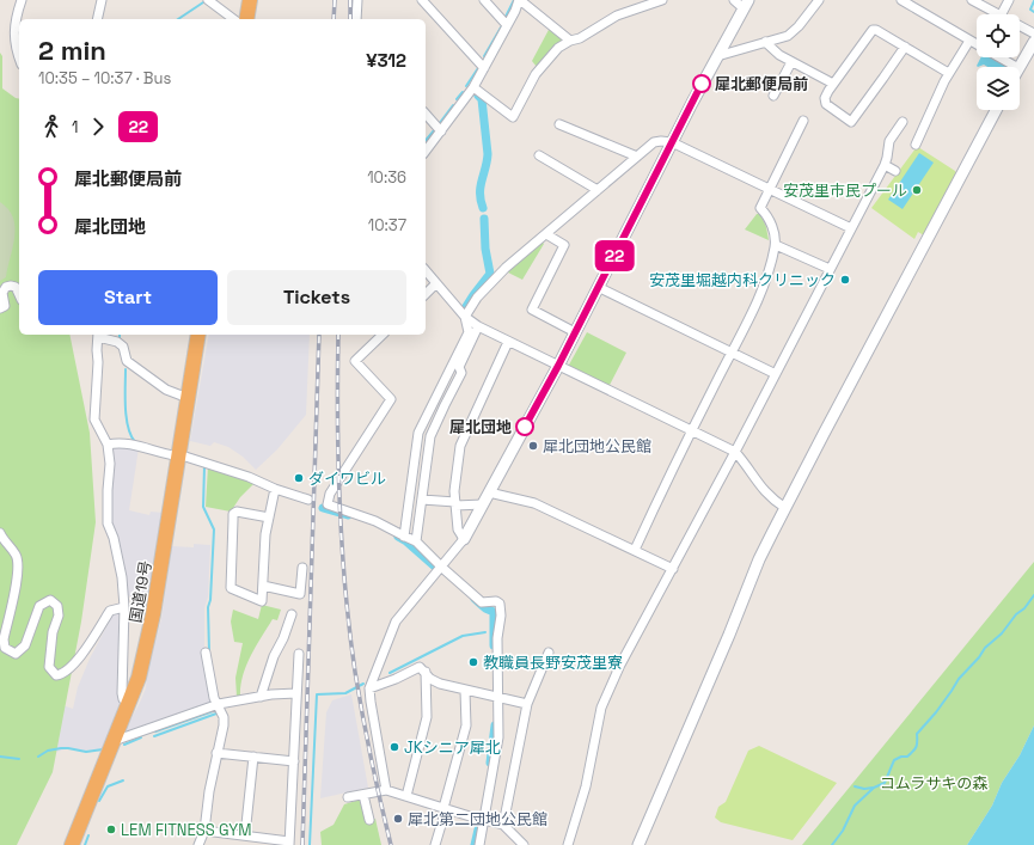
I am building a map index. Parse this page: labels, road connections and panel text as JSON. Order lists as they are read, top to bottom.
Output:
{
  "streets": {
    "highway": ["国道19号"]
  },
  "parks": ["コムラサキの森"],
  "places": [
    "犀北郵便局前",
    "安茂里市民プール",
    "安茂里堀越内科クリニック",
    "犀北団地",
    "犀北団地公民館",
    "ダイワビル",
    "教職員長野安茂里寮",
    "JKシニア犀北",
    "犀北第二団地公民館",
    "LEM FITNESS GYM"
  ],
  "lines": ["bus line 22"],
  "page": {
    "on_map": "22",
    "heading": ["2 min", "10:35 – 10:37 · Bus", "¥312"],
    "legs": ["1", "22"],
    "list": [
      {
        "name": "犀北郵便局前",
        "value": "10:36"
      },
      {
        "name": "犀北団地",
        "value": "10:37"
      }
    ],
    "buttons": ["Start", "Tickets"]
  }
}
